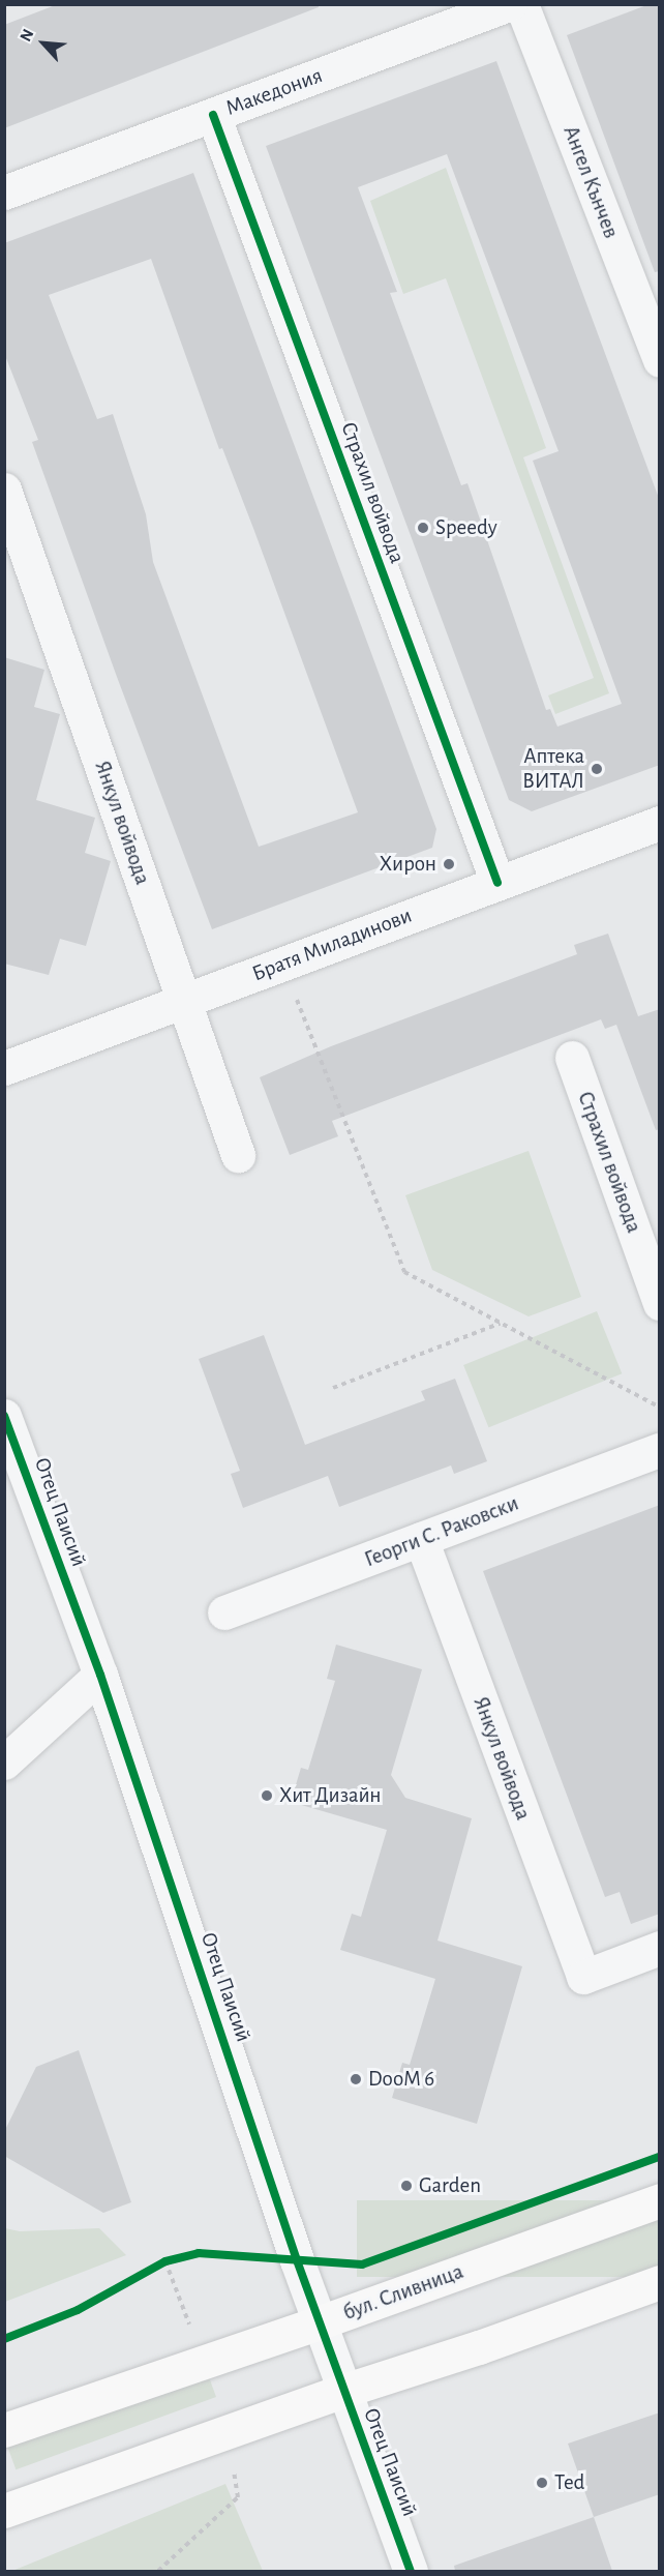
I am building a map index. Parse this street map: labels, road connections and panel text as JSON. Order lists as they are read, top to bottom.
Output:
{
  "streets": {
    "main road": ["бул. Сливница"],
    "street": [
      "Македония",
      "Ангел Кънчев",
      "Страхил войвода",
      "Янкул войвода",
      "Братя Миладинови",
      "Отец Паисий",
      "Георги С. Раковски"
    ]
  },
  "crossings": [
    ["Македония", "Страхил войвода"],
    ["Страхил войвода", "Братя Миладинови"],
    ["Янкул войвода", "Братя Миладинови"],
    ["Янкул войвода", "Георги С. Раковски"],
    ["Отец Паисий", "бул. Сливница"]
  ],
  "places": [
    "Speedy",
    "Аптека ВИТАЛ",
    "Хирон",
    "Хит Дизайн",
    "DooM 6",
    "Garden",
    "Ted"
  ],
  "north": "top left"
}
